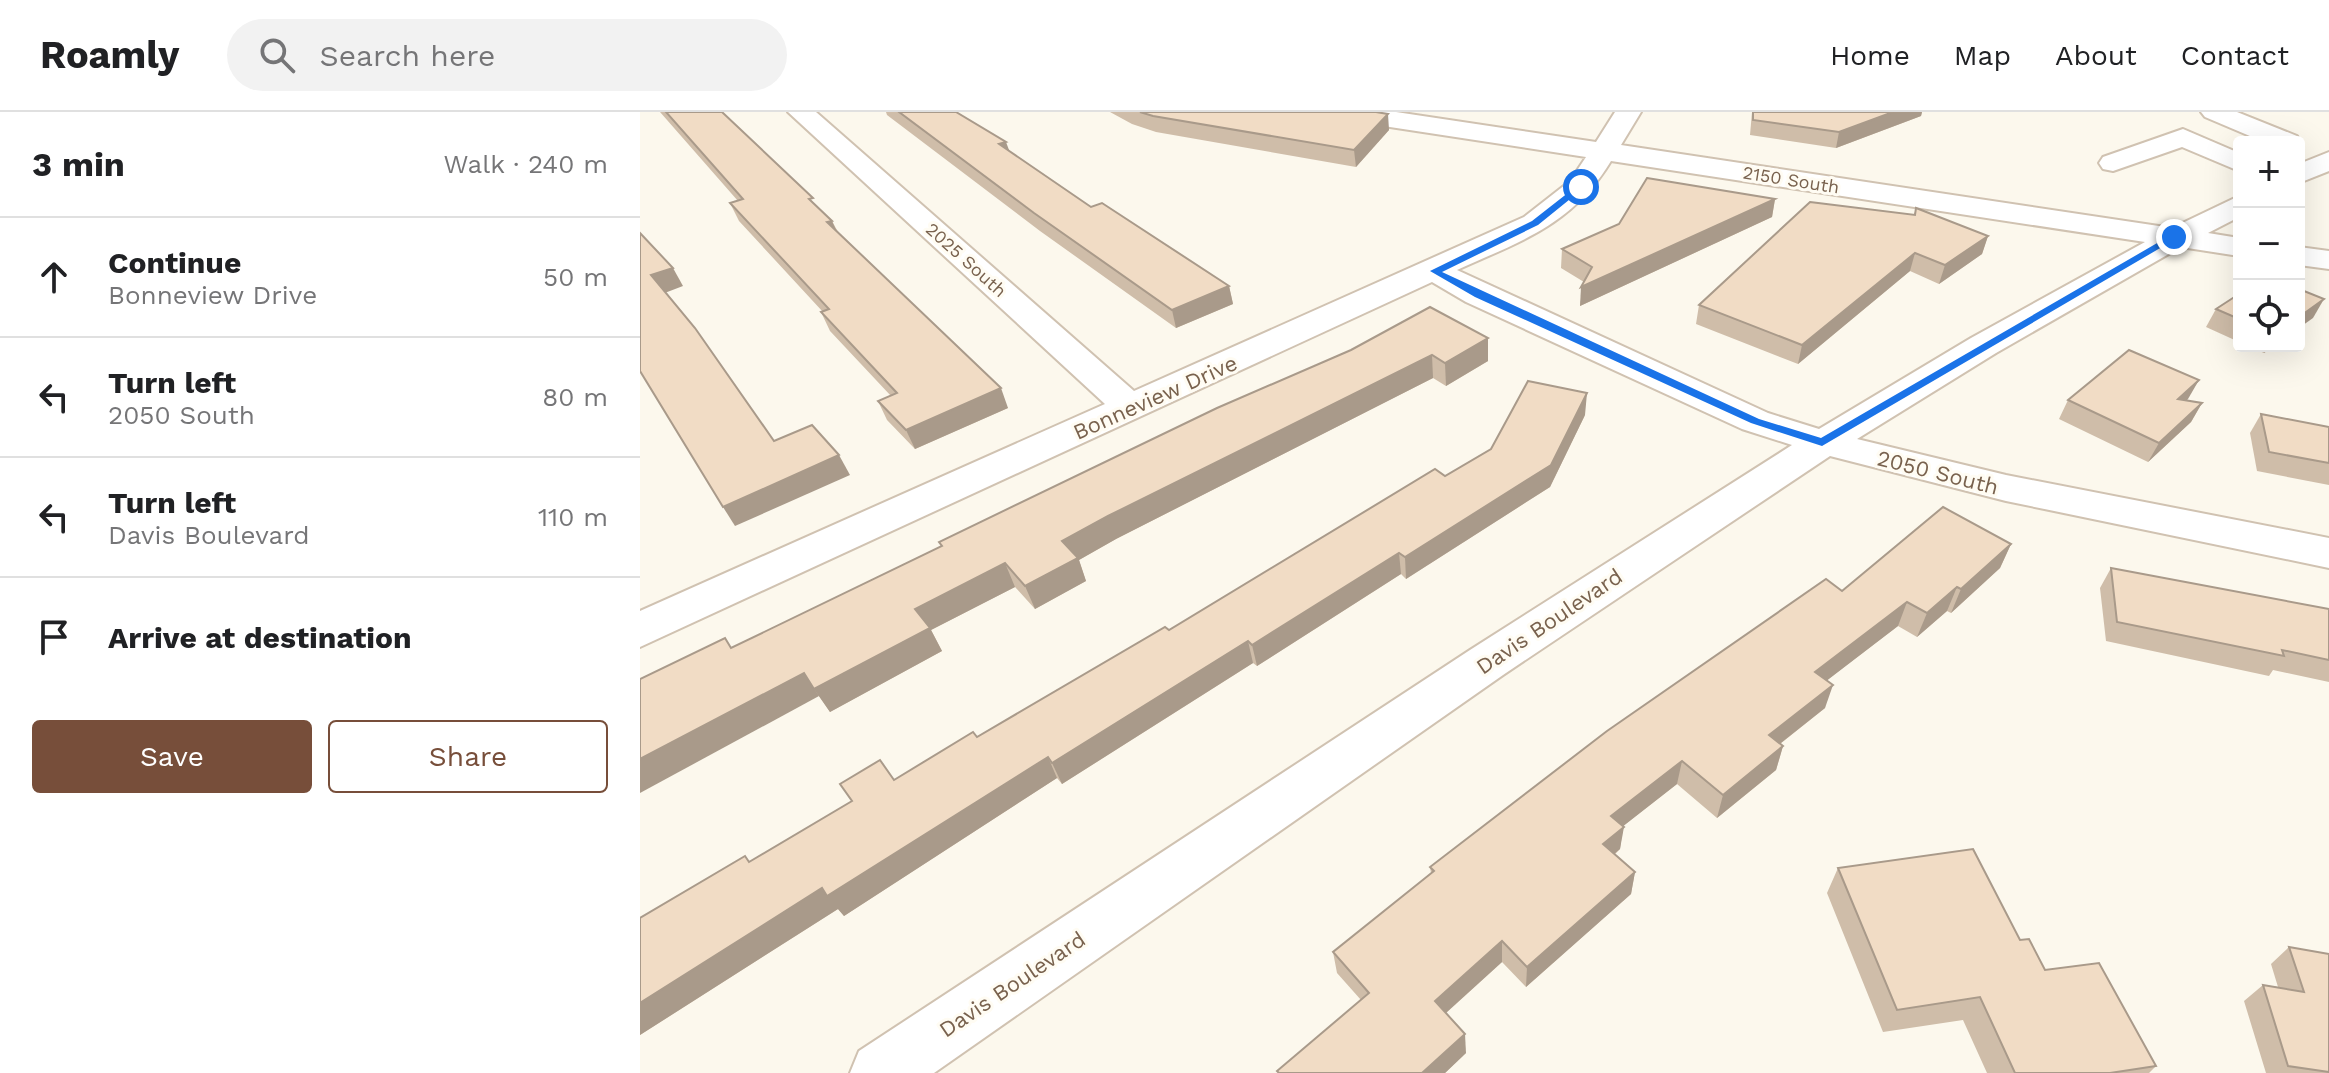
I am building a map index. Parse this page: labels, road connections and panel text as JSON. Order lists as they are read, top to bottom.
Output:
{
  "streets": {
    "street": [
      "2150 South",
      "2025 South",
      "Bonneview Drive",
      "2050 South",
      "Davis Boulevard"
    ]
  },
  "crossings": [
    ["2150 South", "Bonneview Drive"],
    ["2150 South", "Davis Boulevard"],
    ["2025 South", "Bonneview Drive"],
    ["Bonneview Drive", "2050 South"],
    ["2050 South", "Davis Boulevard"]
  ],
  "page": {
    "header": "Roamly",
    "search": "Search here",
    "nav": [
      "Home",
      "Map",
      "About",
      "Contact"
    ],
    "heading": ["3 min", "Walk · 240 m"],
    "map_buttons": ["+", "−"],
    "list": [
      ["Continue", "Bonneview Drive", "50 m"],
      ["Turn left", "2050 South", "80 m"],
      ["Turn left", "Davis Boulevard", "110 m"],
      "Arrive at destination"
    ],
    "buttons": ["Save", "Share"]
  }
}
